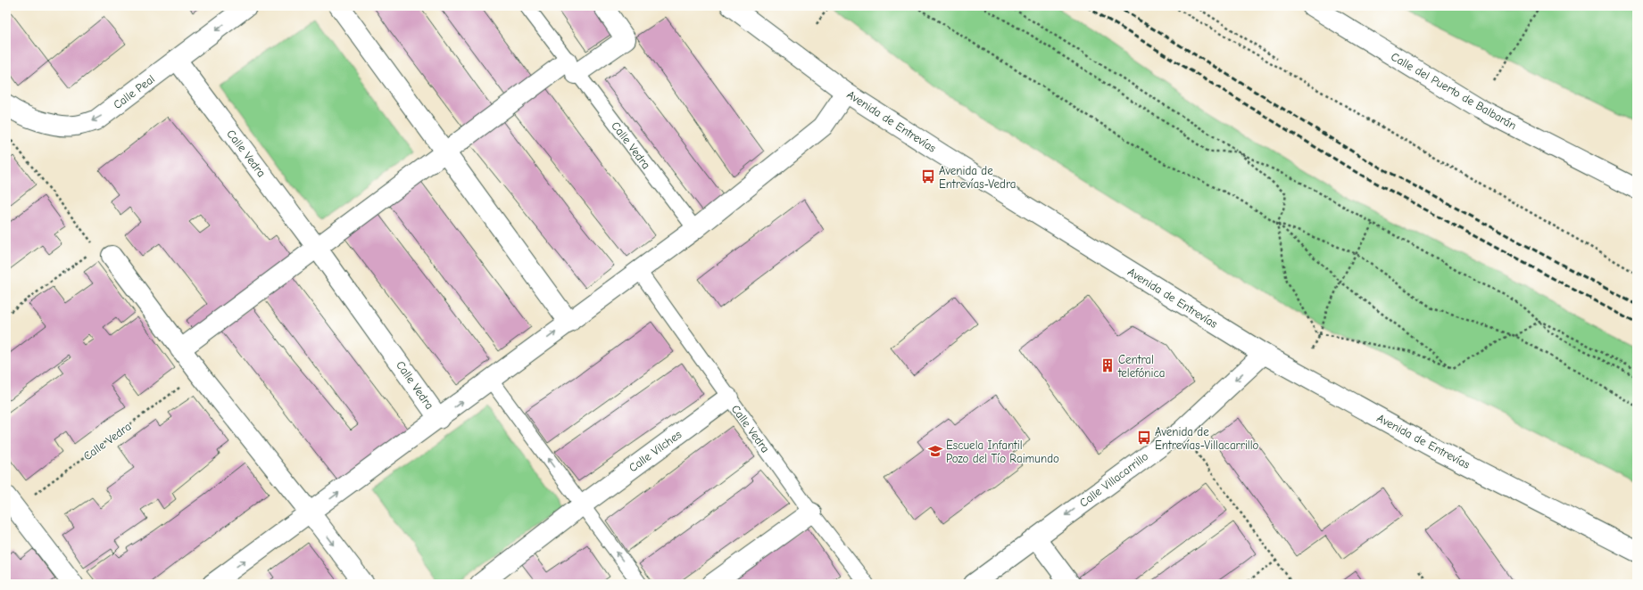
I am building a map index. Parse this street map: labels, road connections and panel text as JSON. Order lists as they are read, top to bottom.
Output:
{
  "streets": {
    "street": [
      "Calle del Puerto de Balbarán",
      "Calle Peal",
      "Avenida de Entrevías",
      "Calle Vedra",
      "Calle Vilches",
      "Calle Villacarrillo"
    ]
  },
  "crossings": [
    ["Calle Peal", "Calle Vedra"],
    ["Avenida de Entrevías", "Calle Vedra"],
    ["Avenida de Entrevías", "Calle Villacarrillo"],
    ["Calle Vedra", "Calle Vilches"]
  ],
  "one_way": ["Calle Peal", "Calle Villacarrillo"],
  "places": {
    "bus stop": ["Avenida de Entrevías-Vedra", "Avenida de Entrevías-Villacarrillo"],
    "building": ["Central telefónica"],
    "school or university": ["Escuela Infantil Pozo del Tío Raimundo"]
  }
}
